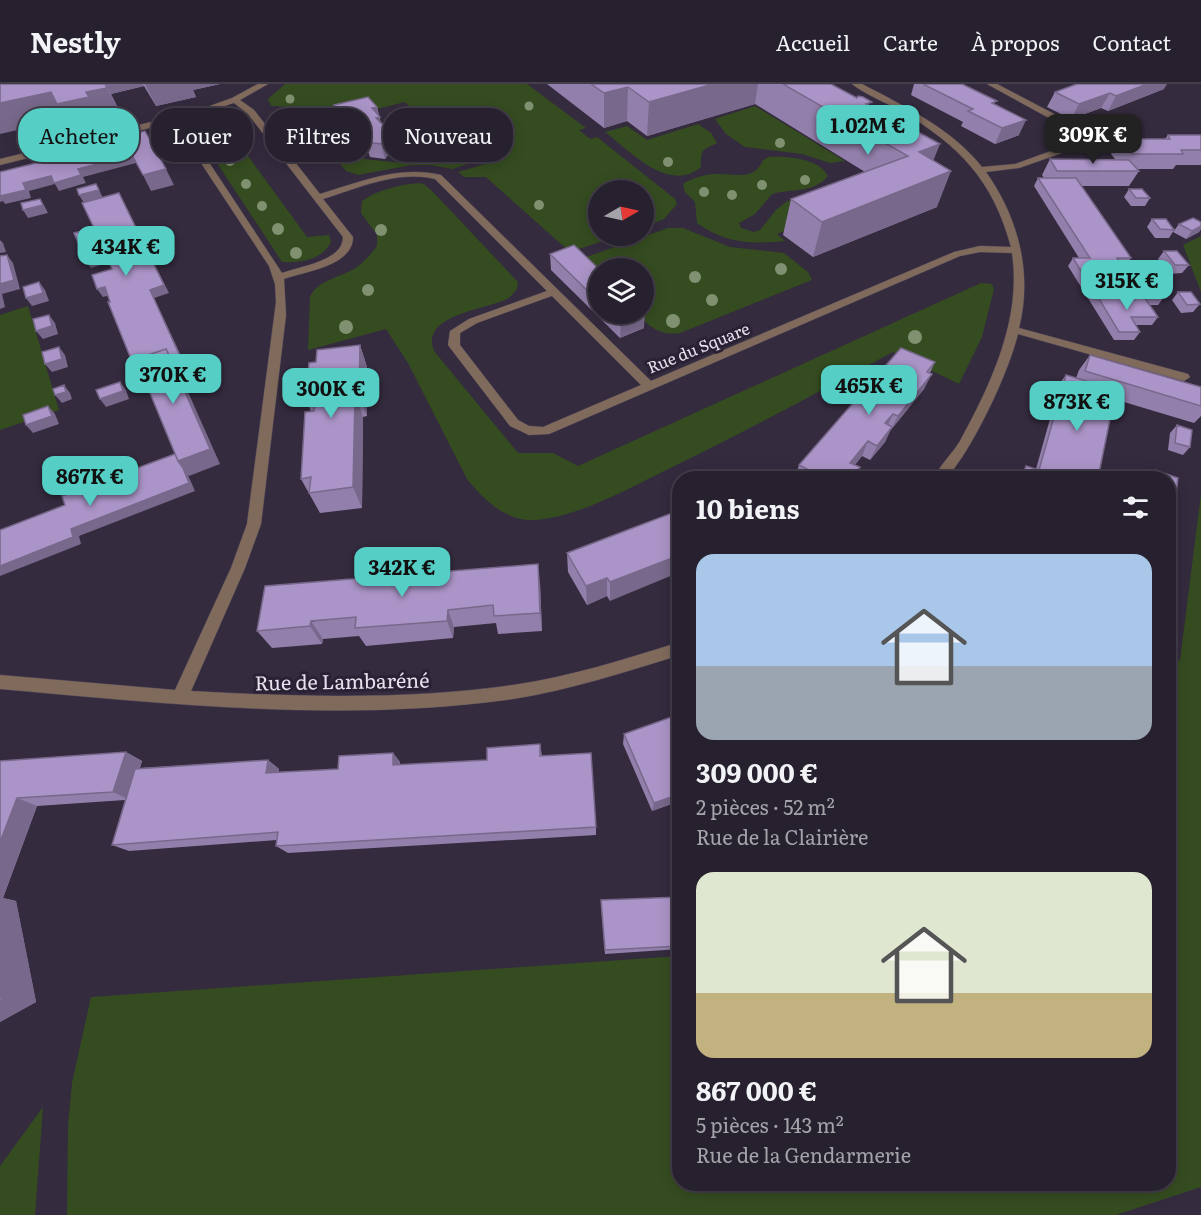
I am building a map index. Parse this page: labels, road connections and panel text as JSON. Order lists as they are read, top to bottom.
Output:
{
  "streets": {
    "street": ["Rue du Square", "Rue de Lambaréné"]
  },
  "north": "right",
  "page": {
    "header": "Nestly",
    "nav": [
      "Accueil",
      "Carte",
      "À propos",
      "Contact"
    ],
    "price": [
      "1.02M €",
      "309K €",
      "434K €",
      "315K €",
      "370K €",
      "465K €",
      "300K €",
      "873K €",
      "867K €",
      "342K €"
    ],
    "chip": [
      "Acheter",
      "Louer",
      "Filtres",
      "Nouveau"
    ],
    "heading": "10 biens",
    "list": [
      {
        "name": "309 000 €",
        "note": "2 pièces · 52 m² · Rue de la Clairière"
      },
      {
        "name": "867 000 €",
        "note": "5 pièces · 143 m² · Rue de la Gendarmerie"
      }
    ]
  }
}
